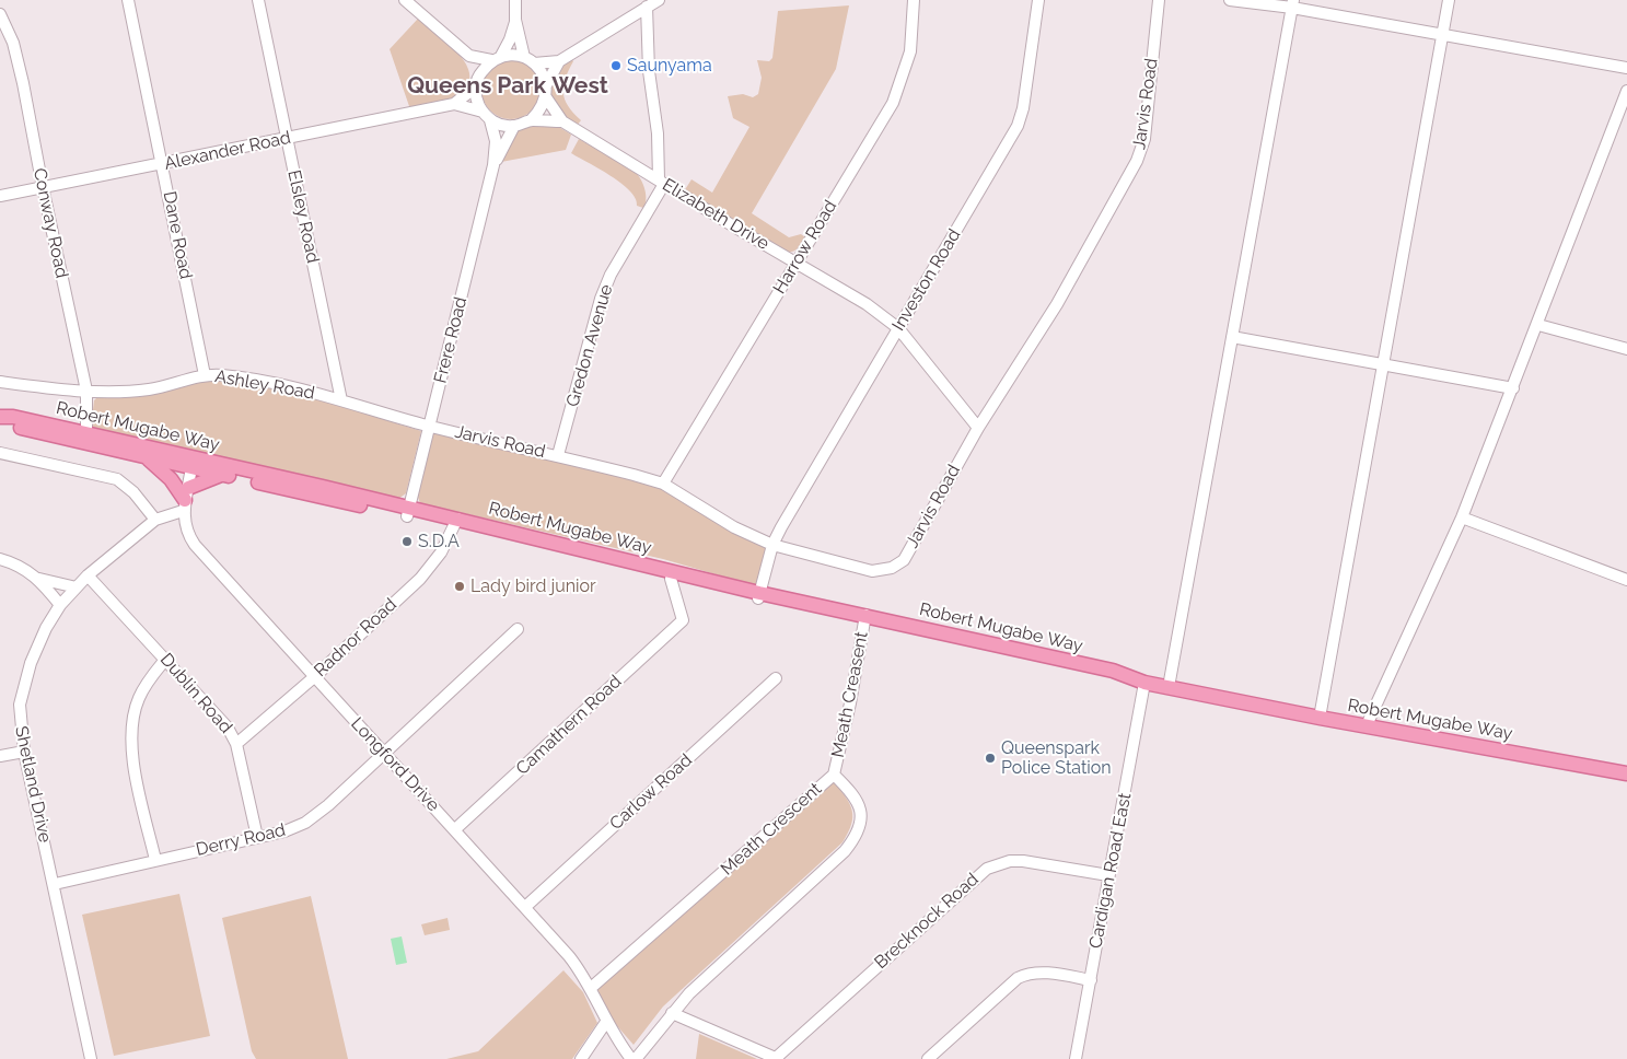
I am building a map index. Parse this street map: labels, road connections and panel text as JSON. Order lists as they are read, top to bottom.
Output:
{
  "streets": {
    "main road": ["Robert Mugabe Way"],
    "street": [
      "Jarvis Road",
      "Alexander Road",
      "Elizabeth Drive",
      "Elsley Road",
      "Conway Road",
      "Dane Road",
      "Harrow Road",
      "Investon Road",
      "Frere Road",
      "Gredon Avenue",
      "Ashley Road",
      "Radnor Road",
      "Dublin Road",
      "Meath Creasent",
      "Camathern Road",
      "Longford Drive",
      "Shetland Drive",
      "Carlow Road",
      "Meath Crescent",
      "Derry Road",
      "Cardigan Road East",
      "Brecknock Road"
    ]
  },
  "crossings": [
    ["Jarvis Road", "Elizabeth Drive"],
    ["Jarvis Road", "Harrow Road"],
    ["Jarvis Road", "Investon Road"],
    ["Jarvis Road", "Frere Road"],
    ["Jarvis Road", "Gredon Avenue"],
    ["Jarvis Road", "Ashley Road"],
    ["Alexander Road", "Elizabeth Drive"],
    ["Alexander Road", "Elsley Road"],
    ["Alexander Road", "Conway Road"],
    ["Alexander Road", "Dane Road"],
    ["Alexander Road", "Frere Road"],
    ["Elizabeth Drive", "Harrow Road"],
    ["Elizabeth Drive", "Investon Road"],
    ["Elizabeth Drive", "Frere Road"],
    ["Elizabeth Drive", "Gredon Avenue"],
    ["Elsley Road", "Ashley Road"],
    ["Conway Road", "Ashley Road"],
    ["Conway Road", "Robert Mugabe Way"],
    ["Dane Road", "Ashley Road"],
    ["Investon Road", "Robert Mugabe Way"],
    ["Frere Road", "Ashley Road"],
    ["Frere Road", "Robert Mugabe Way"],
    ["Robert Mugabe Way", "Radnor Road"],
    ["Robert Mugabe Way", "Meath Creasent"],
    ["Robert Mugabe Way", "Camathern Road"],
    ["Robert Mugabe Way", "Longford Drive"],
    ["Robert Mugabe Way", "Cardigan Road East"],
    ["Radnor Road", "Dublin Road"],
    ["Radnor Road", "Longford Drive"],
    ["Dublin Road", "Shetland Drive"],
    ["Dublin Road", "Derry Road"],
    ["Meath Creasent", "Meath Crescent"],
    ["Camathern Road", "Longford Drive"],
    ["Longford Drive", "Shetland Drive"],
    ["Longford Drive", "Carlow Road"],
    ["Longford Drive", "Meath Crescent"],
    ["Longford Drive", "Derry Road"],
    ["Shetland Drive", "Derry Road"],
    ["Cardigan Road East", "Brecknock Road"]
  ],
  "districts": ["Queens Park West"],
  "places": [
    "Saunyama",
    "S.D.A",
    "Lady bird junior",
    "Queenspark Police Station"
  ]
}
